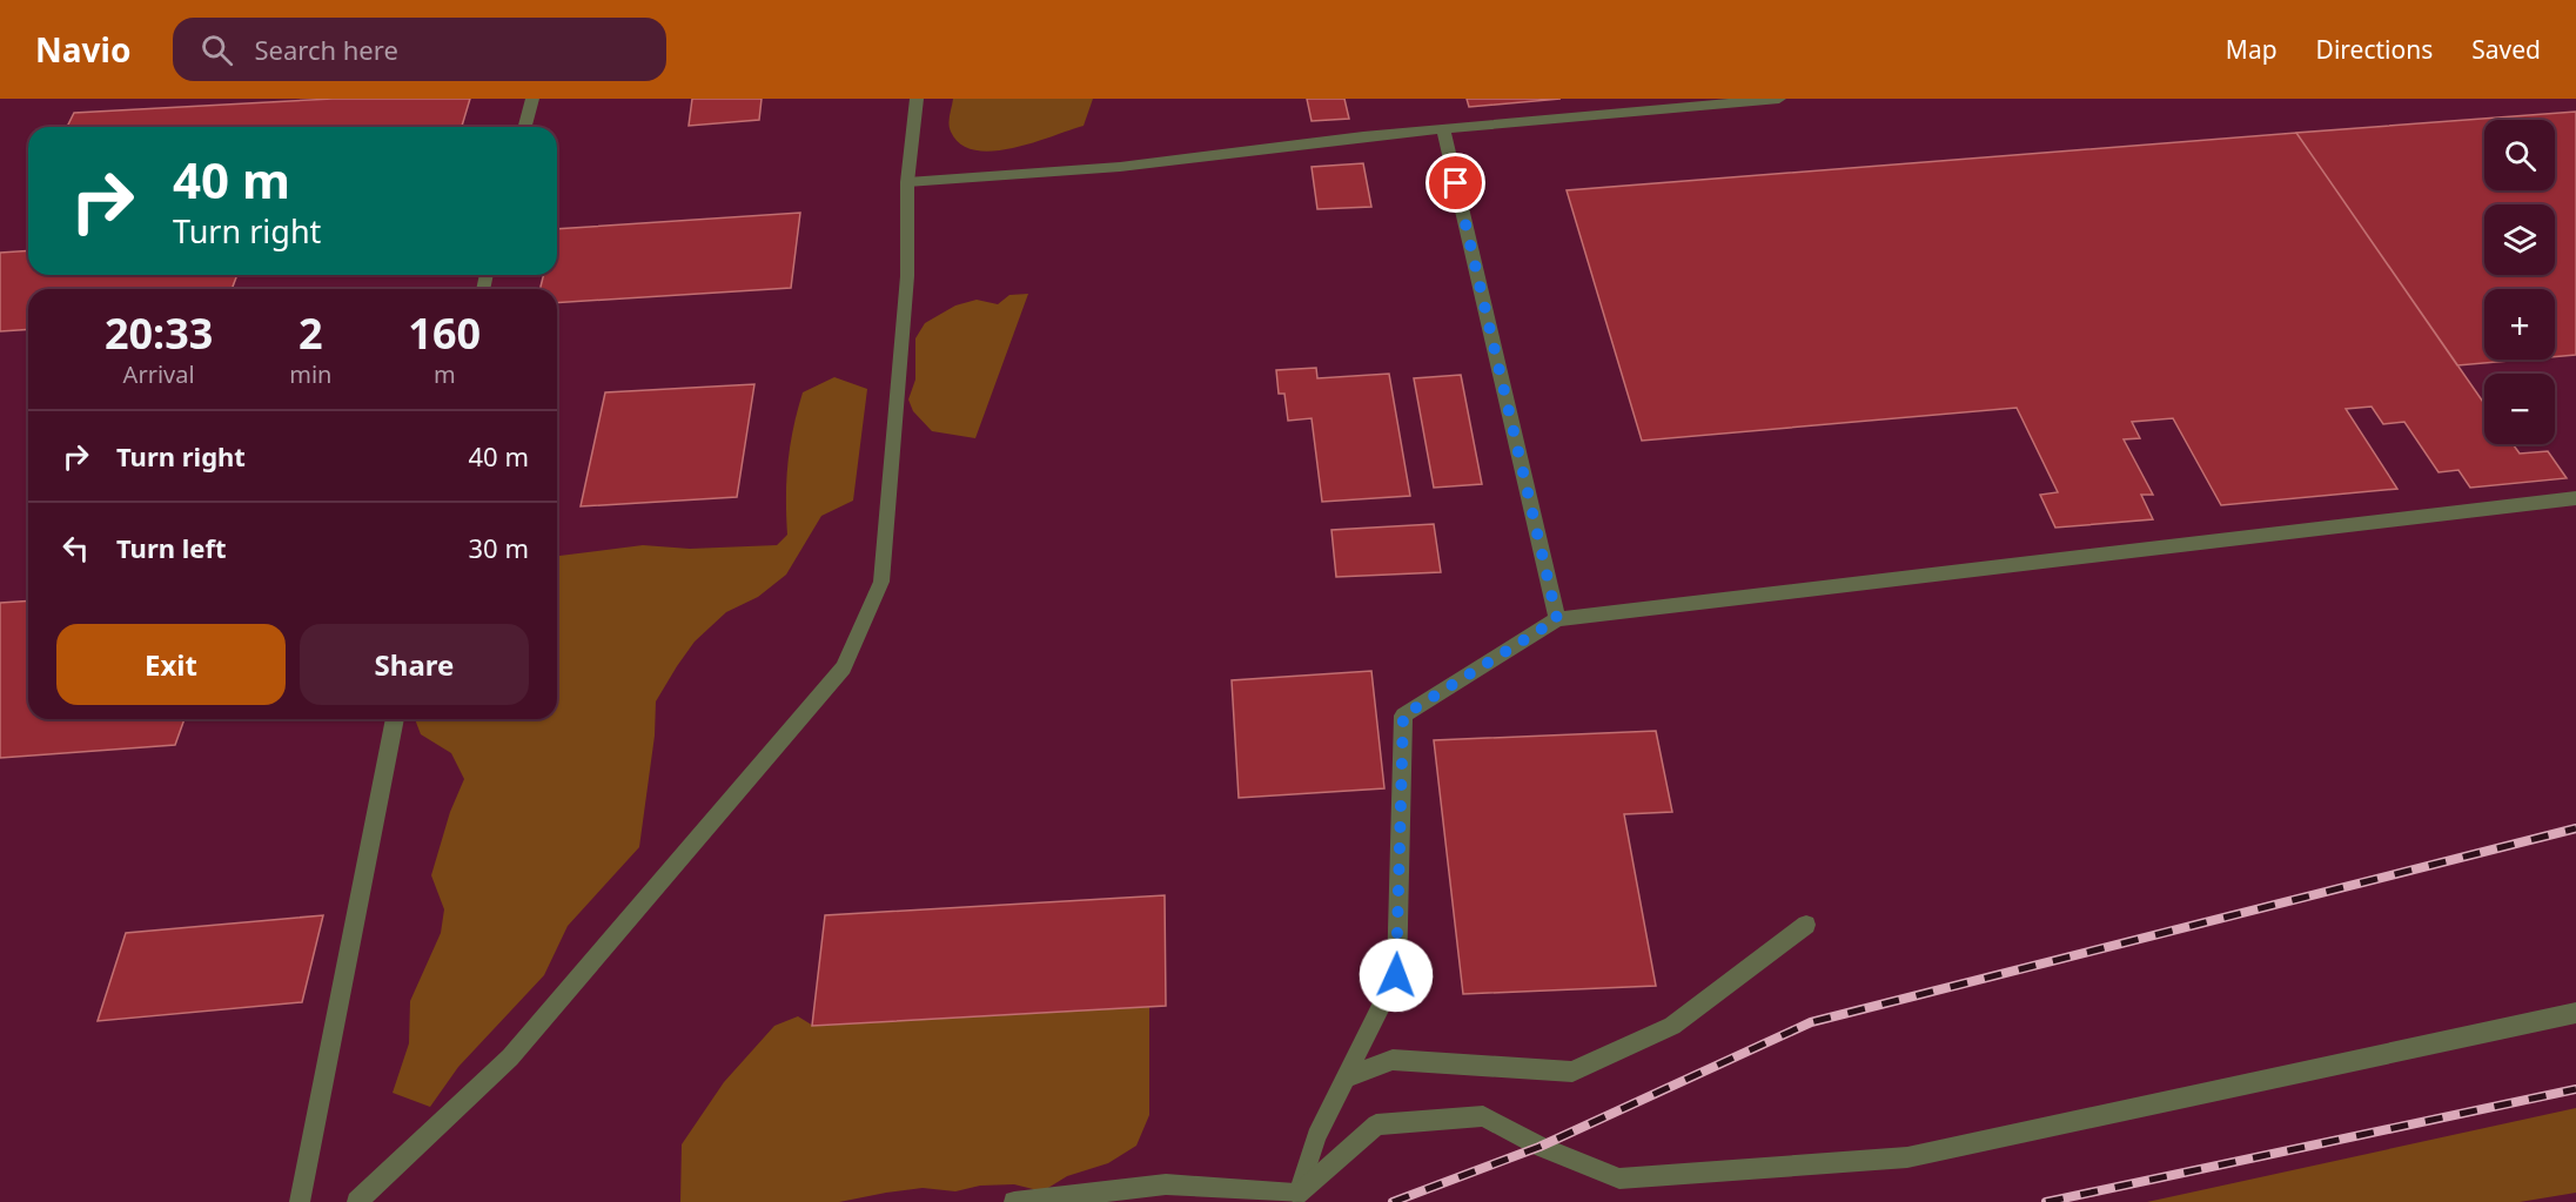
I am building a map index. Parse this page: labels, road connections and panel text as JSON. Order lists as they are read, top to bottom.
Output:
{
  "page": {
    "header": "Navio",
    "search": "Search here",
    "nav": ["Map", "Directions", "Saved"],
    "map_buttons": ["+", "−"],
    "turn": ["40 m", "Turn right"],
    "eta": [
      "20:33",
      "Arrival",
      "2",
      "min",
      "160",
      "m"
    ],
    "list": [
      {
        "name": "Turn right",
        "value": "40 m"
      },
      {
        "name": "Turn left",
        "value": "30 m"
      }
    ],
    "buttons": ["Exit", "Share"]
  }
}
